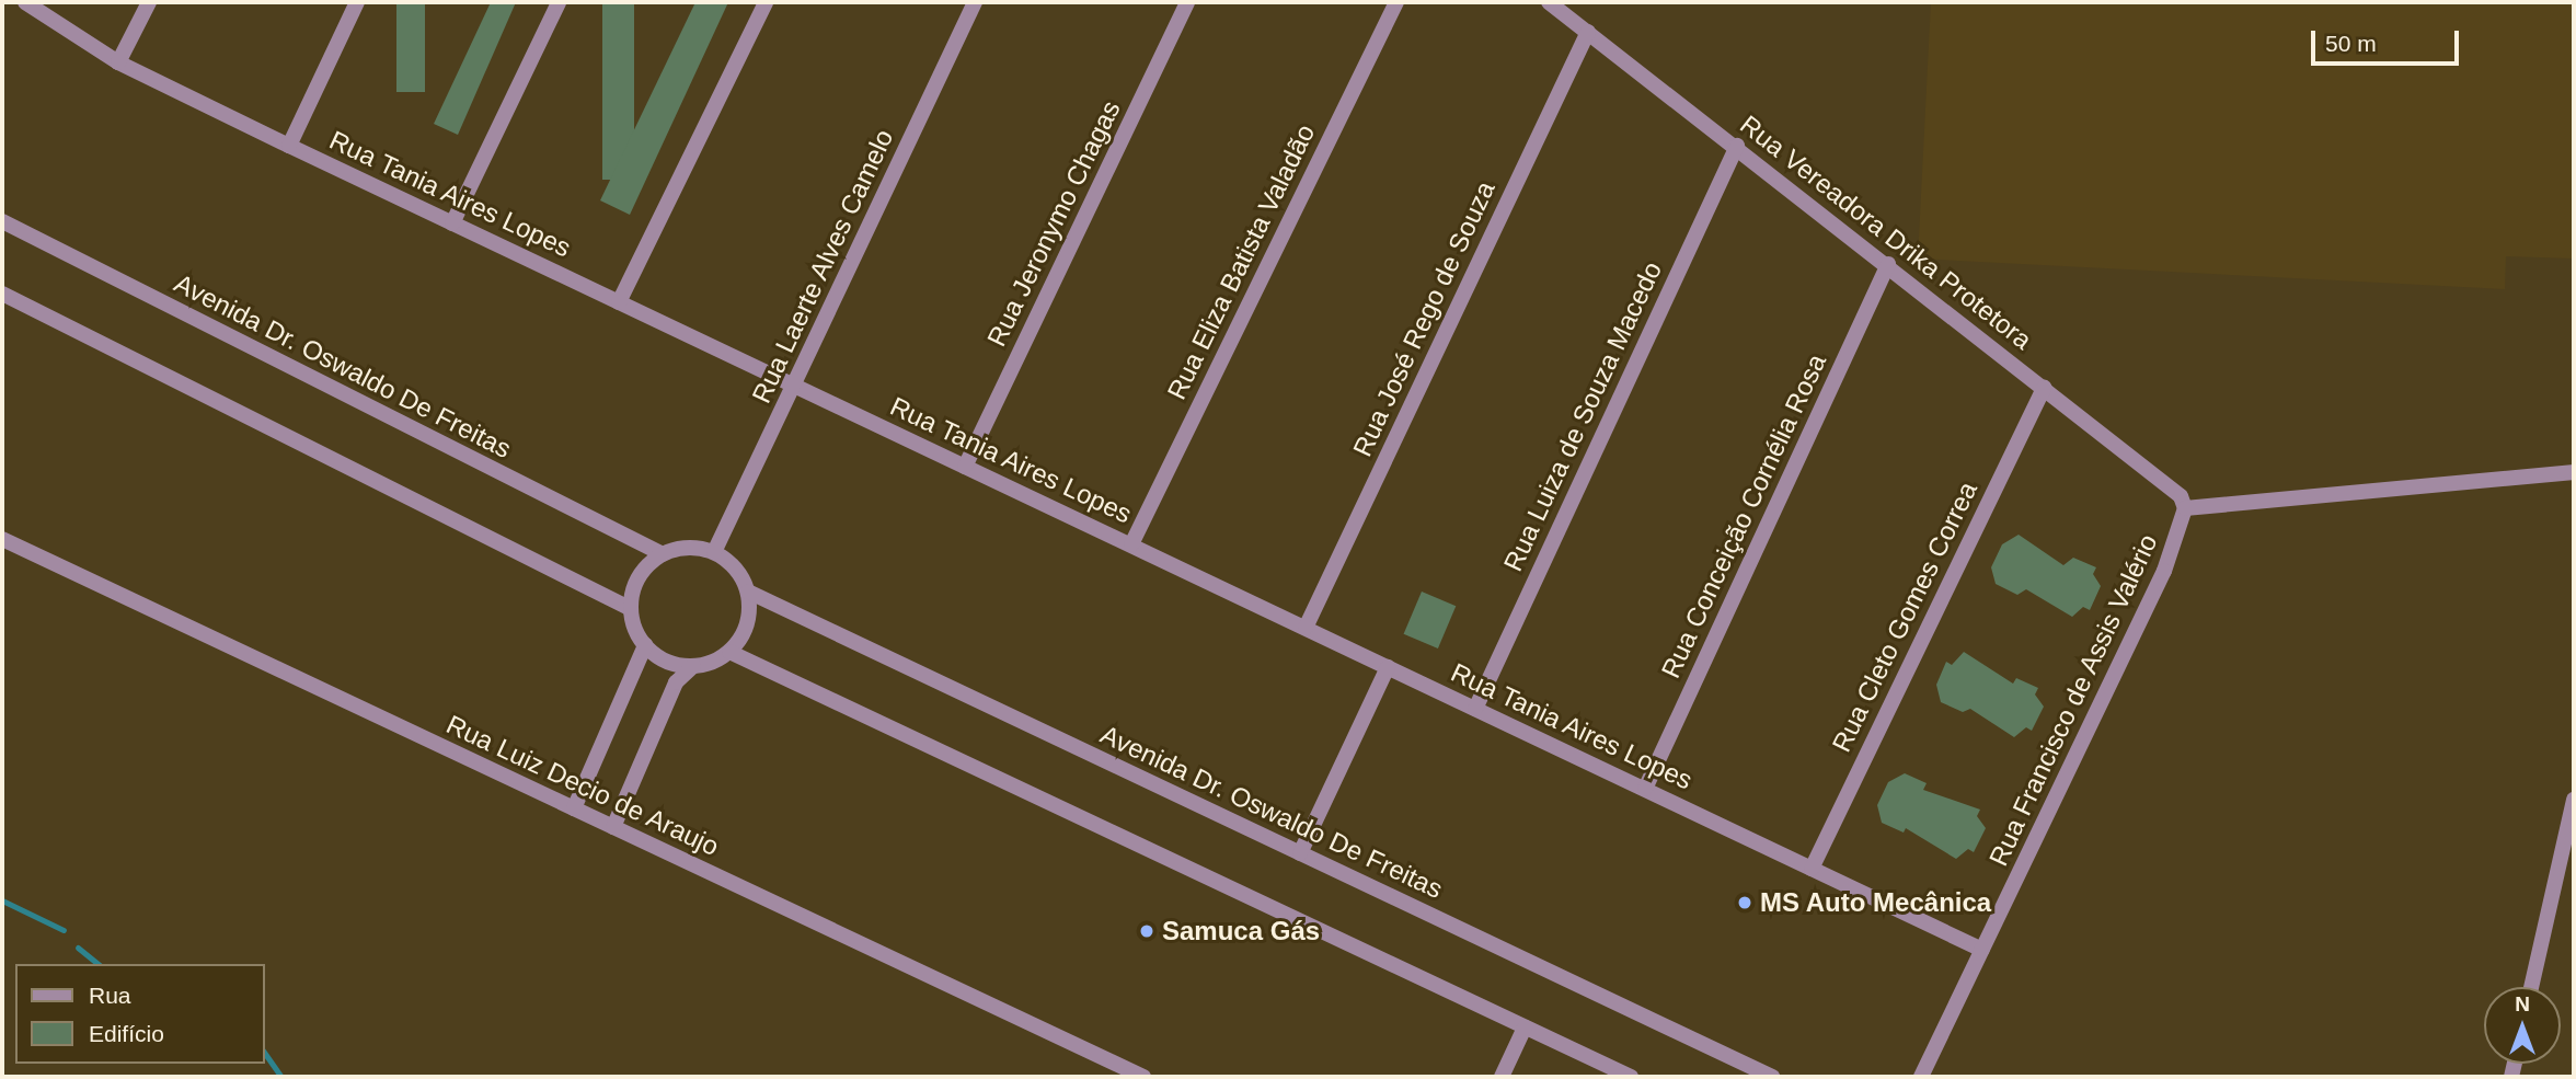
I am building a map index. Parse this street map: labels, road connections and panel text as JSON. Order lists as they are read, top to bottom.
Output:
{
  "streets": {
    "street": [
      "Rua Tania Aires Lopes",
      "Rua Jeronymo Chagas",
      "Rua Vereadora Drika Protetora",
      "Rua Eliza Batista Valadão",
      "Rua Laerte Alves Camelo",
      "Rua José Rego de Souza",
      "Avenida Dr. Oswaldo De Freitas",
      "Rua Luiza de Souza Macedo",
      "Rua Conceição Cornélia Rosa",
      "Rua Cleto Gomes Correa",
      "Rua Francisco de Assis Valério",
      "Rua Luiz Decio de Araujo"
    ]
  },
  "crossings": [
    ["Rua Tania Aires Lopes", "Rua Jeronymo Chagas"],
    ["Rua Tania Aires Lopes", "Rua Eliza Batista Valadão"],
    ["Rua Tania Aires Lopes", "Rua Laerte Alves Camelo"],
    ["Rua Tania Aires Lopes", "Rua José Rego de Souza"],
    ["Rua Tania Aires Lopes", "Rua Luiza de Souza Macedo"],
    ["Rua Tania Aires Lopes", "Rua Conceição Cornélia Rosa"],
    ["Rua Tania Aires Lopes", "Rua Cleto Gomes Correa"],
    ["Rua Tania Aires Lopes", "Rua Francisco de Assis Valério"],
    ["Rua Vereadora Drika Protetora", "Rua José Rego de Souza"],
    ["Rua Vereadora Drika Protetora", "Rua Luiza de Souza Macedo"],
    ["Rua Vereadora Drika Protetora", "Rua Conceição Cornélia Rosa"],
    ["Rua Vereadora Drika Protetora", "Rua Cleto Gomes Correa"],
    ["Rua Vereadora Drika Protetora", "Rua Francisco de Assis Valério"],
    ["Rua Laerte Alves Camelo", "Avenida Dr. Oswaldo De Freitas"]
  ],
  "places": ["MS Auto Mecânica", "Samuca Gás"],
  "legend": ["Rua", "Edifício"],
  "scale_bar": "50 m",
  "north": "top"
}
